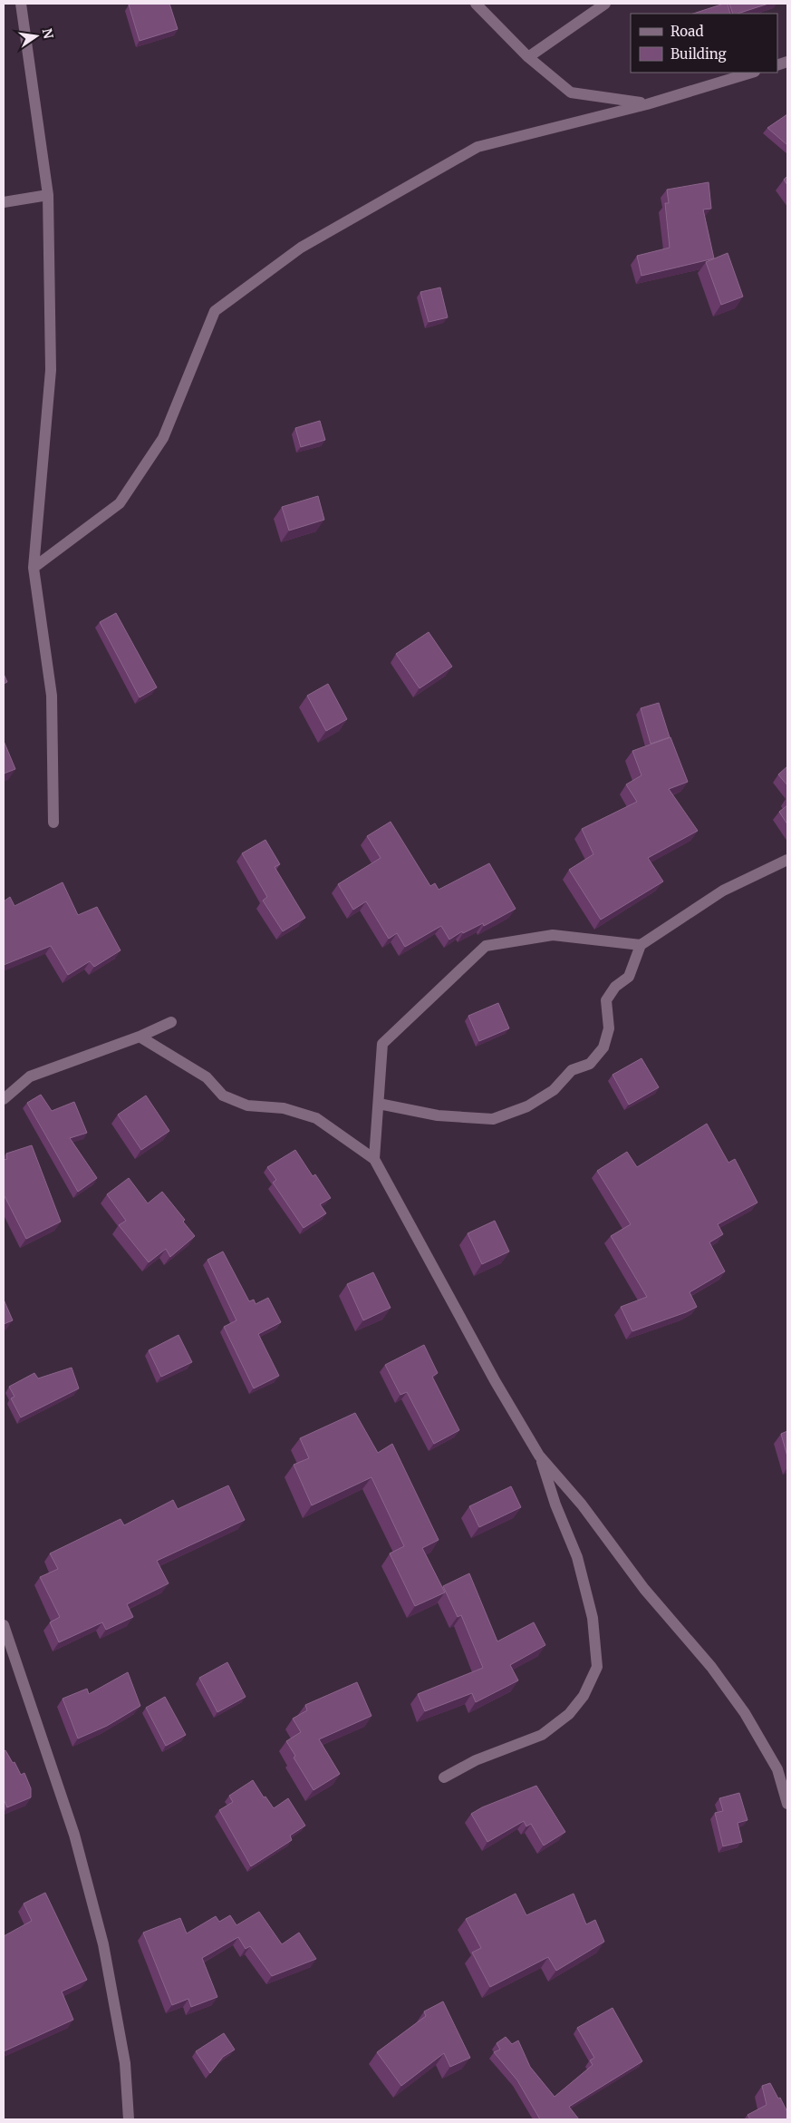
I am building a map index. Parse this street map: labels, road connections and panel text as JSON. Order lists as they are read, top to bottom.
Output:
{
  "legend": ["Road", "Building"],
  "north": "right"
}
